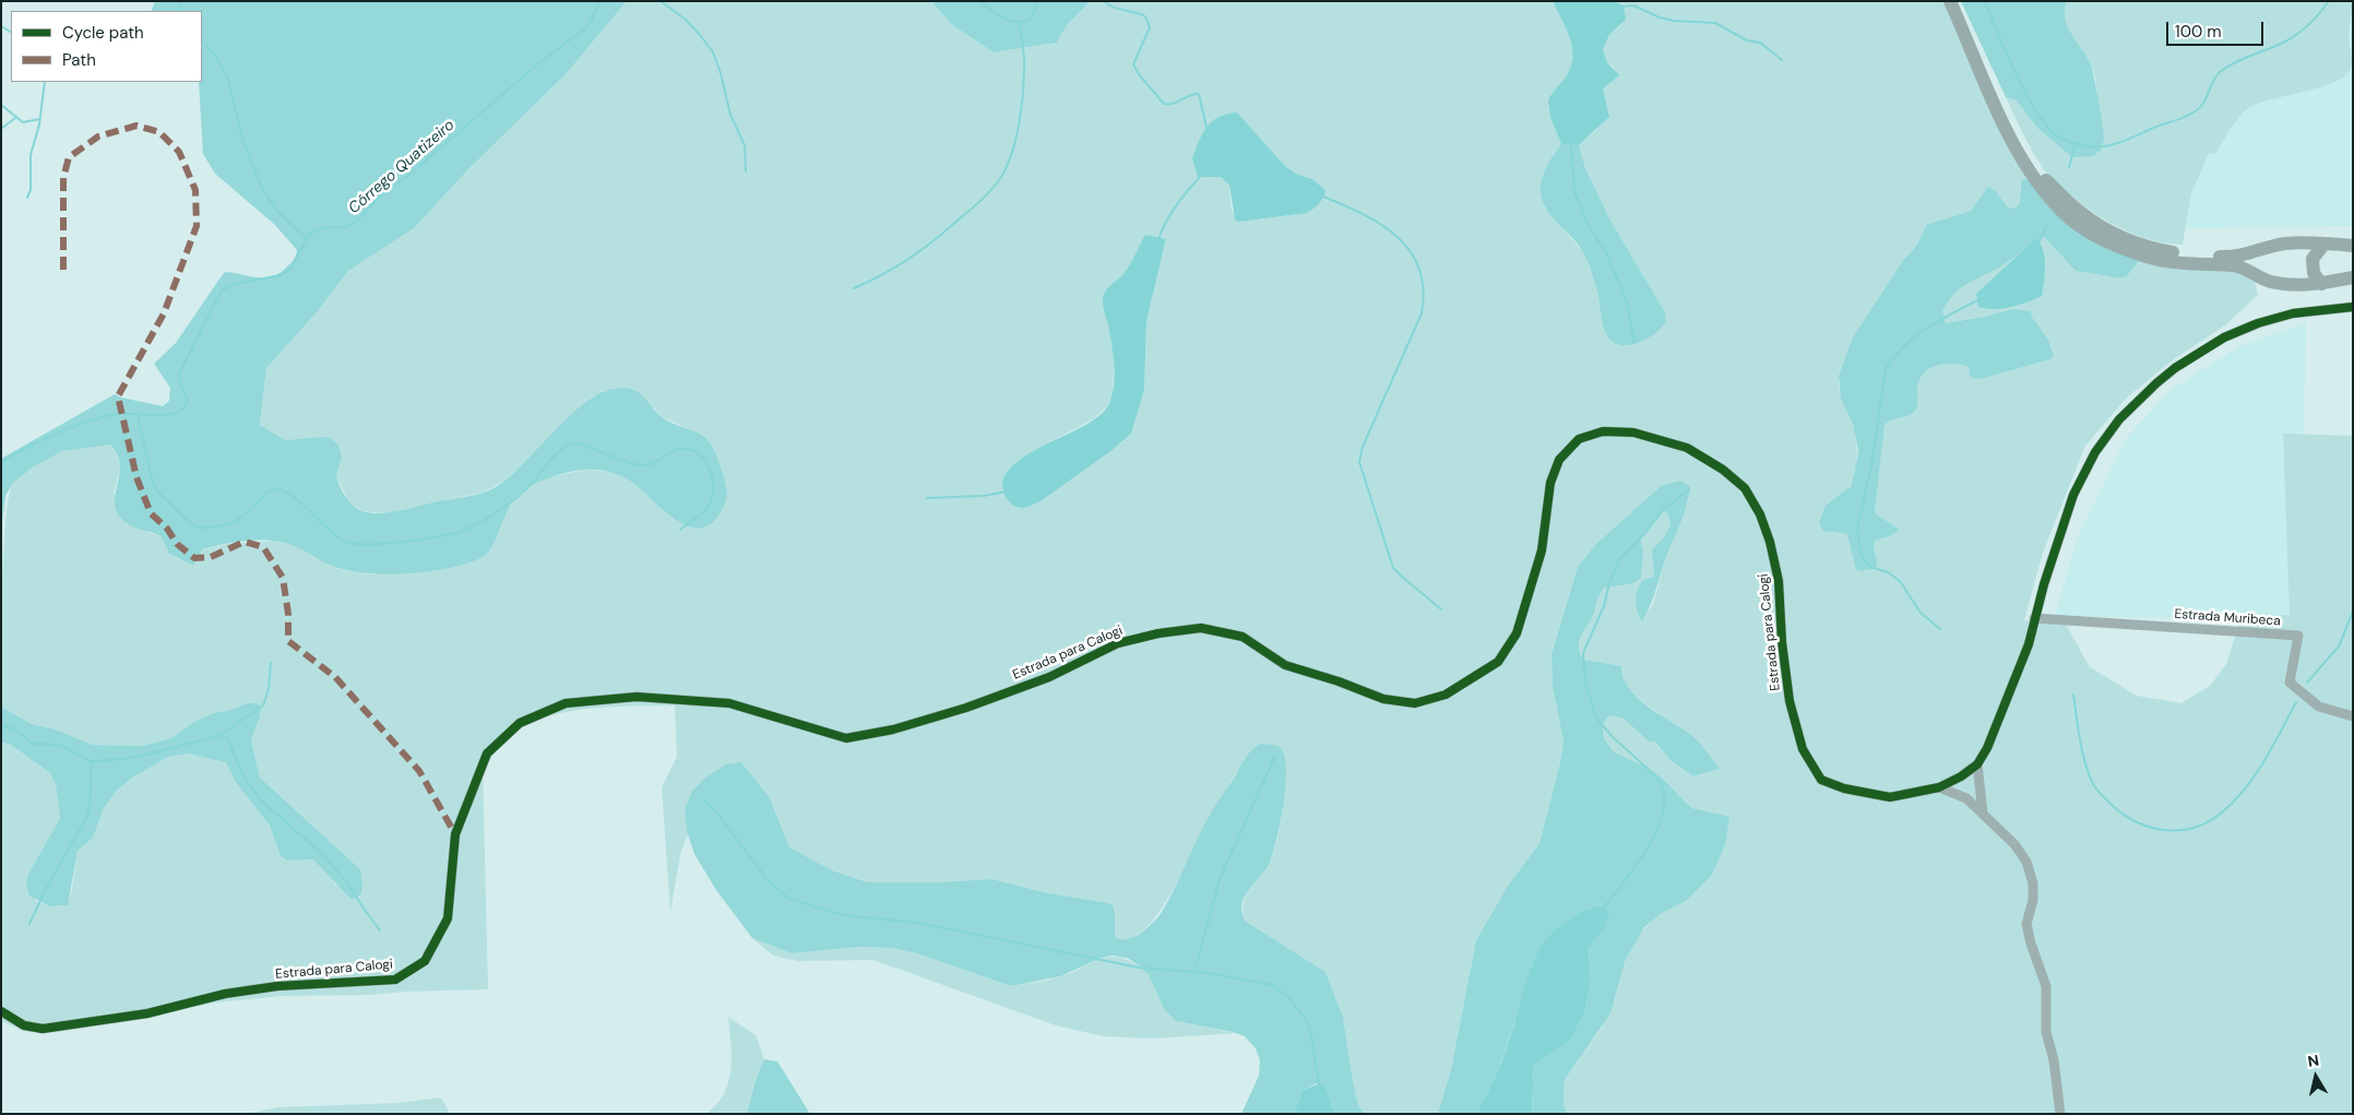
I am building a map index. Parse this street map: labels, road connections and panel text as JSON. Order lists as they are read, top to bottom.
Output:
{
  "streets": {
    "street": ["Estrada Muribeca", "Estrada para Calogi"]
  },
  "crossings": [
    ["Estrada Muribeca", "Estrada para Calogi"]
  ],
  "water": ["Córrego Quatizeiro"],
  "legend": ["Cycle path", "Path"],
  "scale_bar": "100 m",
  "north": "top"
}
